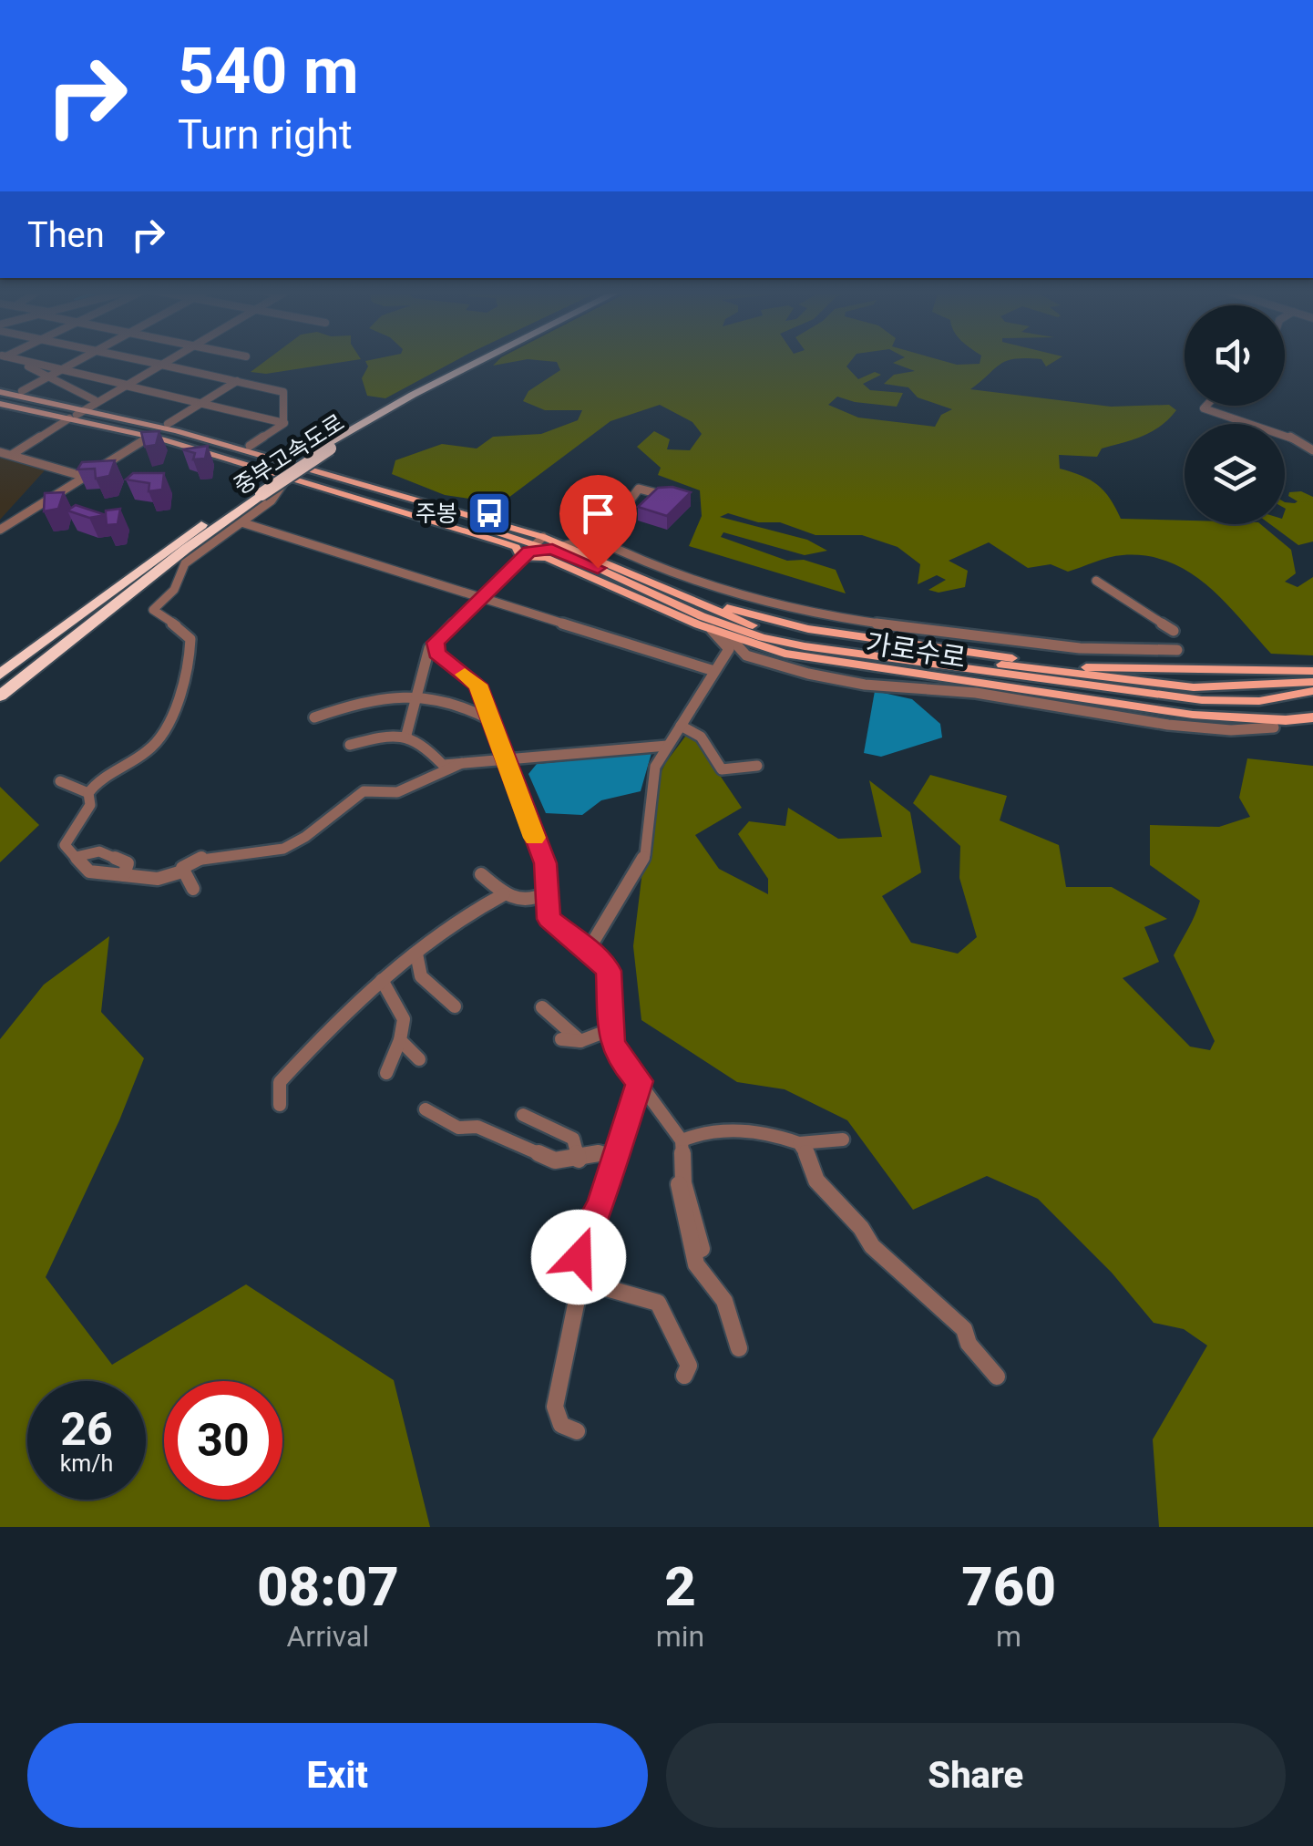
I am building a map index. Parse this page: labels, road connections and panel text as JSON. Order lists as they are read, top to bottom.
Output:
{
  "streets": {
    "highway": ["중부고속도로"],
    "main road": ["가로수로"]
  },
  "places": {
    "bus stop": ["주봉"]
  },
  "page": {
    "turn": ["540 m", "Turn right"],
    "then": "Then",
    "speed": "26 km/h",
    "limit": "30",
    "eta": [
      "08:07",
      "Arrival",
      "2",
      "min",
      "760",
      "m"
    ],
    "buttons": ["Exit", "Share"]
  }
}
